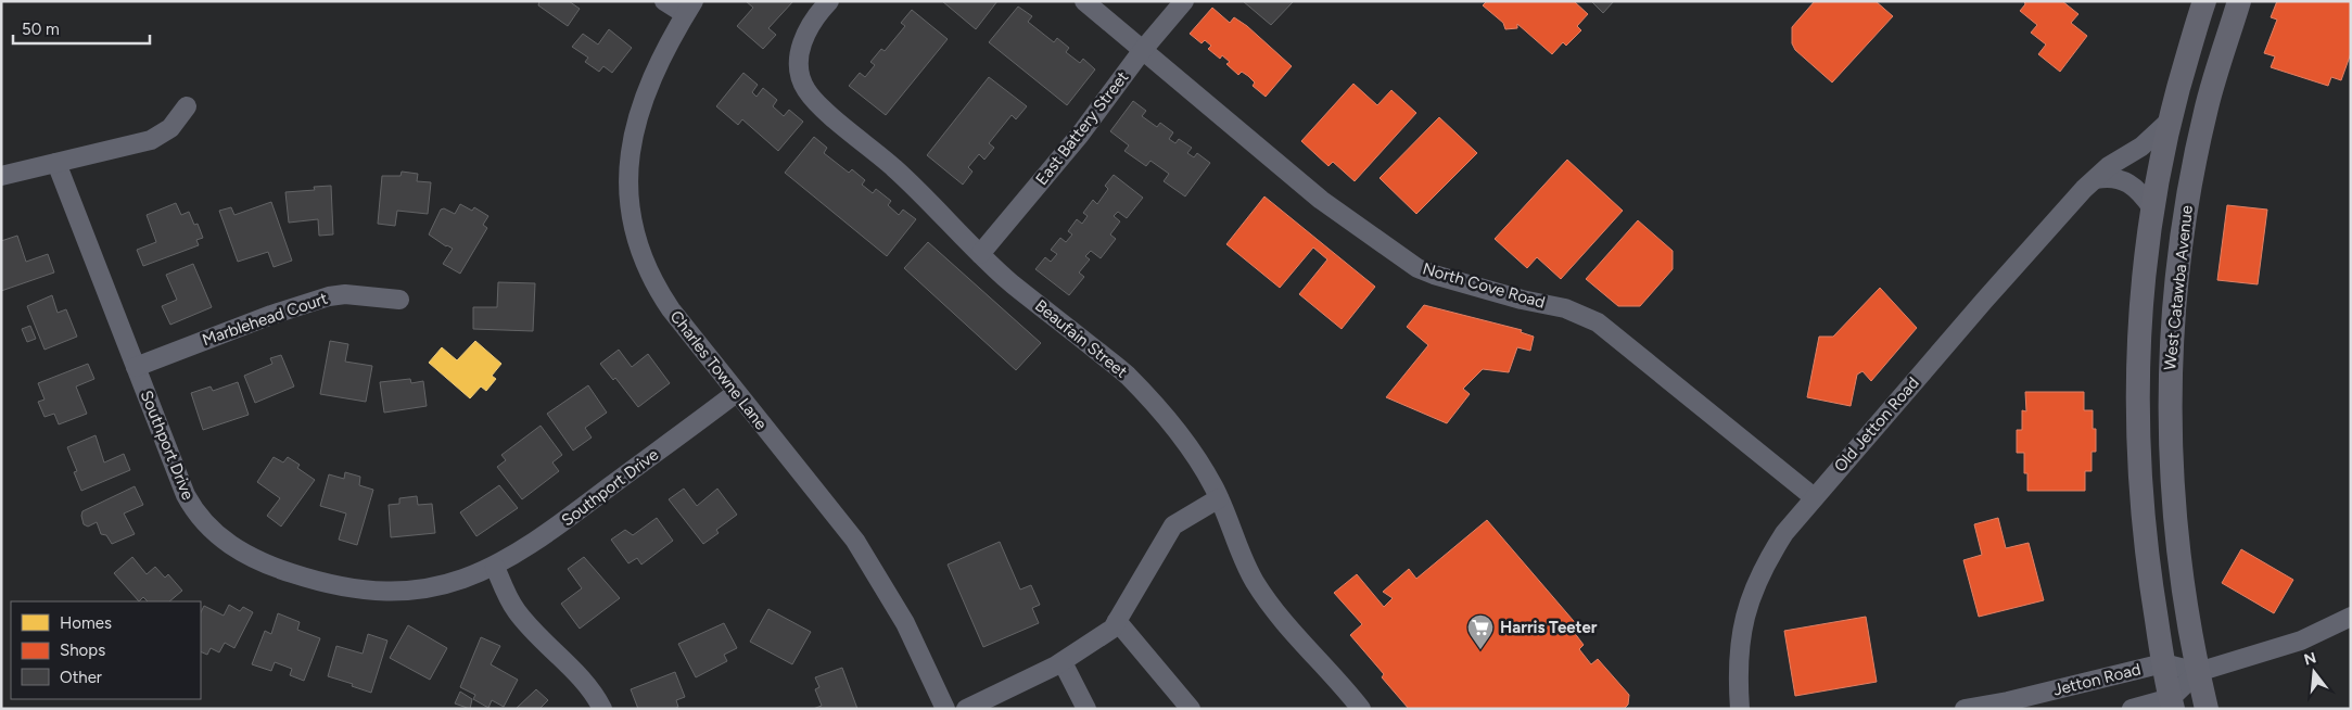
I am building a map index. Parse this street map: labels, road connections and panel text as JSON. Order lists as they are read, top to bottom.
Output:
{
  "streets": {
    "main road": ["West Catawba Avenue"],
    "street": [
      "East Battery Street",
      "North Cove Road",
      "Marblehead Court",
      "Beaufain Street",
      "Charles Towne Lane",
      "Old Jetton Road",
      "Southport Drive",
      "Jetton Road"
    ]
  },
  "crossings": [
    ["East Battery Street", "North Cove Road"],
    ["East Battery Street", "Beaufain Street"],
    ["North Cove Road", "Old Jetton Road"],
    ["West Catawba Avenue", "Old Jetton Road"],
    ["West Catawba Avenue", "Jetton Road"],
    ["Marblehead Court", "Southport Drive"],
    ["Charles Towne Lane", "Southport Drive"]
  ],
  "places": {
    "supermarket": ["Harris Teeter"]
  },
  "legend": ["Homes", "Shops", "Other"],
  "scale_bar": "50 m",
  "north": "top"
}
